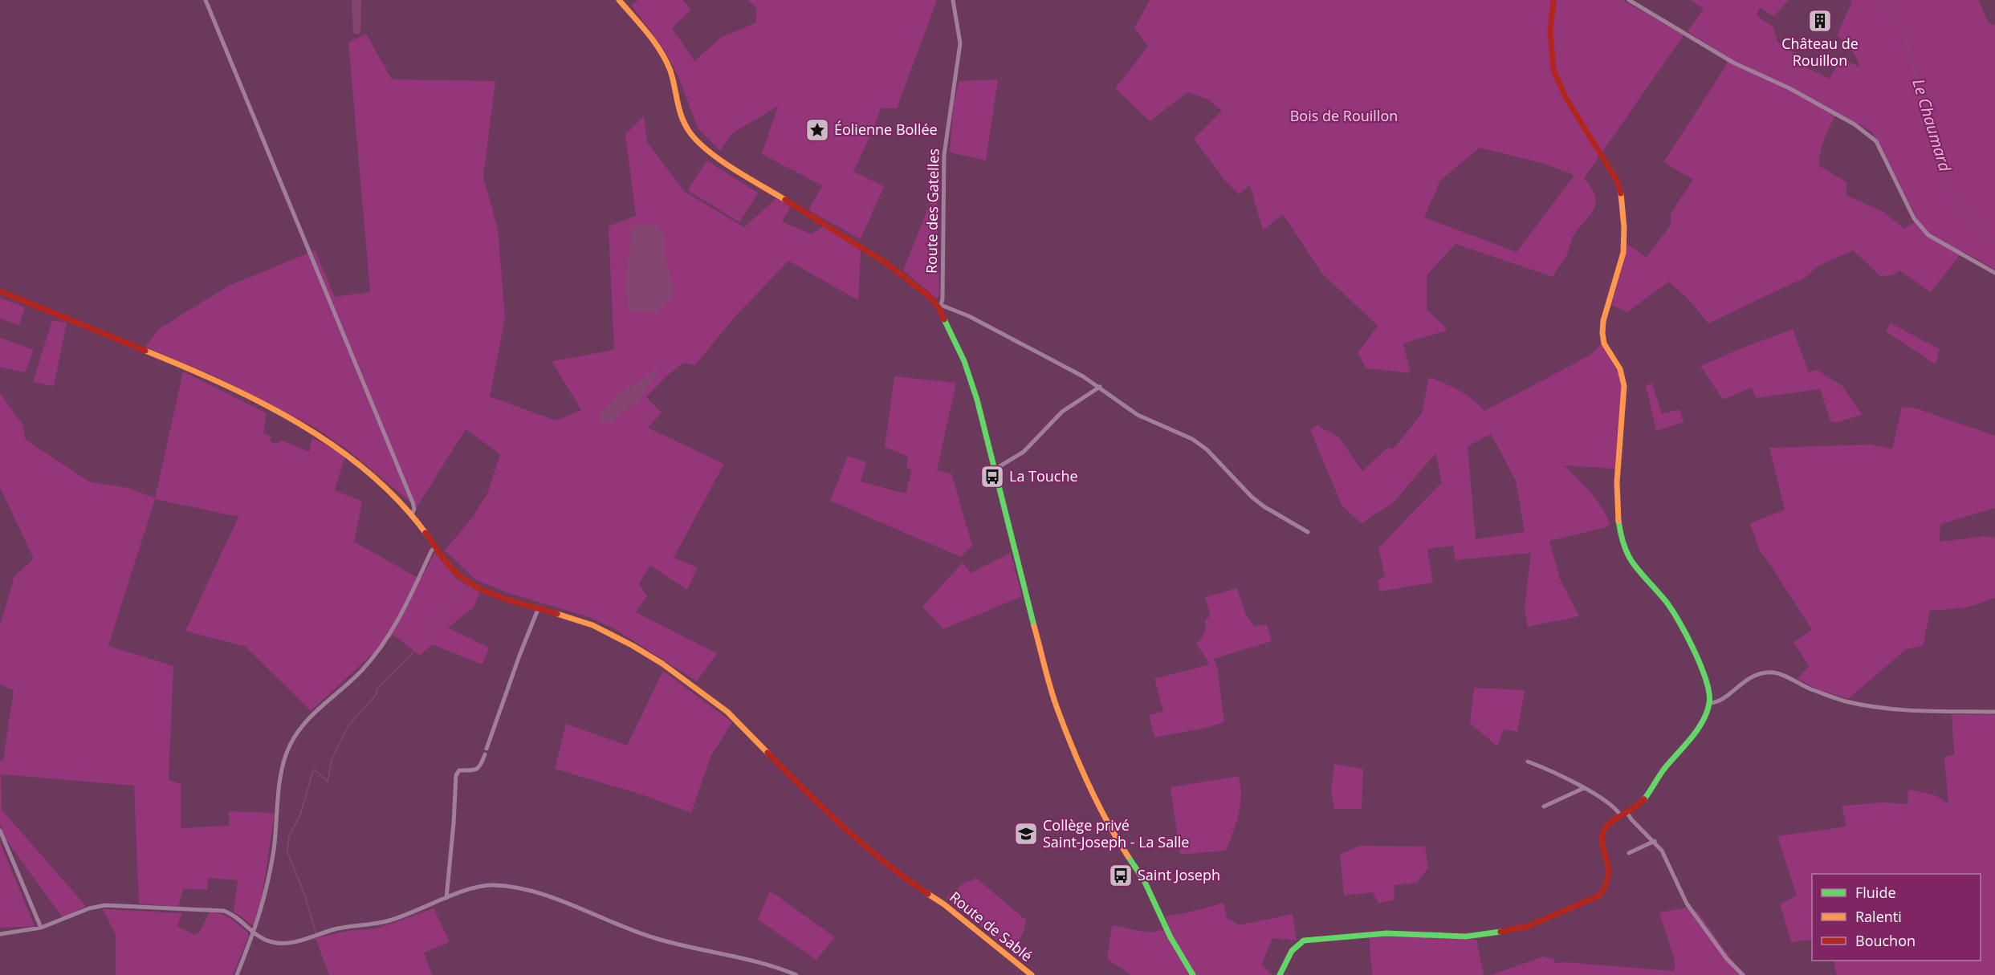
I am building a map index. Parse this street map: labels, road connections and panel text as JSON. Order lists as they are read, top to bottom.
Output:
{
  "streets": {
    "street": ["Route des Gatelles", "Route de Sablé"]
  },
  "water": ["Le Chaumard"],
  "parks": ["Bois de Rouillon"],
  "places": {
    "building": ["Château de Rouillon"],
    "place": ["Éolienne Bollée"],
    "bus stop": ["La Touche", "Saint Joseph"],
    "school or university": ["Collège privé Saint-Joseph - La Salle"]
  },
  "legend": ["Fluide", "Ralenti", "Bouchon"]
}
